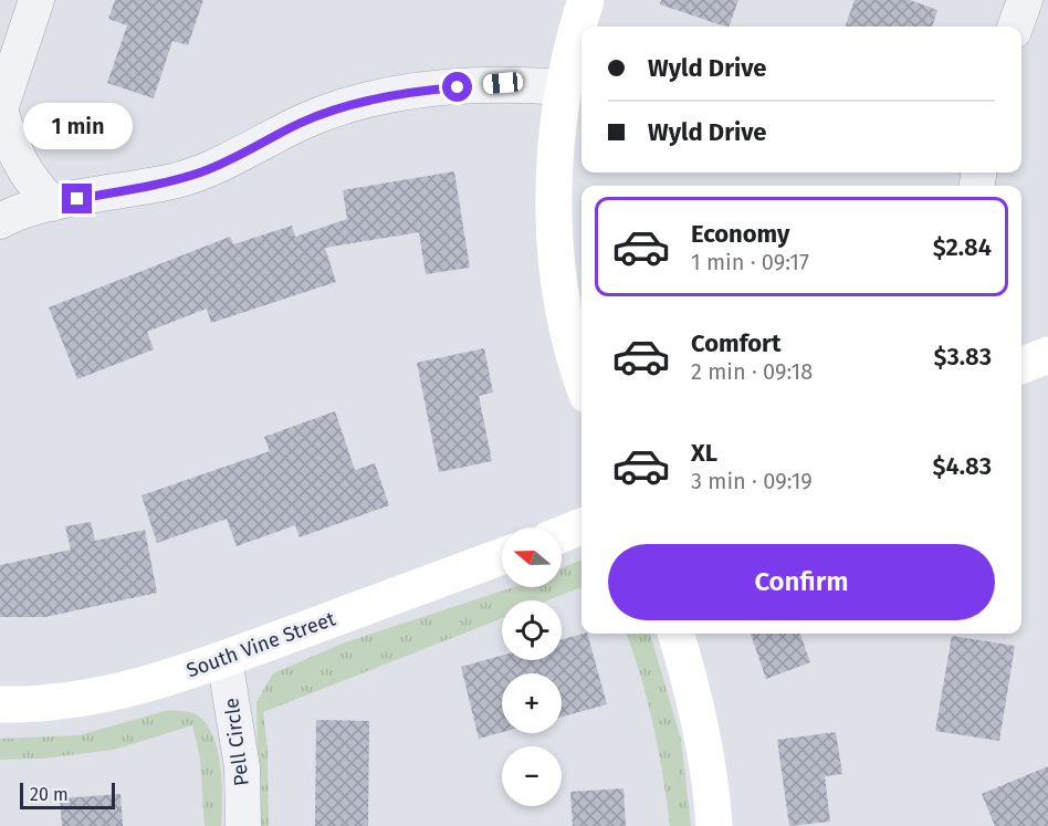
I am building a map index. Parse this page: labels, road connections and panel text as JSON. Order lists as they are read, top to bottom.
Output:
{
  "streets": {
    "street": ["South Vine Street", "Pell Circle"]
  },
  "crossings": [
    ["South Vine Street", "Pell Circle"]
  ],
  "scale_bar": "20 m",
  "north": "left",
  "page": {
    "banner": ["Wyld Drive", "Wyld Drive"],
    "bubble": "1 min",
    "list": [
      {
        "name": "Economy",
        "note": "1 min · 09:17",
        "value": "$2.84"
      },
      {
        "name": "Comfort",
        "note": "2 min · 09:18",
        "value": "$3.83"
      },
      {
        "name": "XL",
        "note": "3 min · 09:19",
        "value": "$4.83"
      }
    ],
    "map_buttons": ["+", "−"],
    "buttons": "Confirm",
    "scale": "20 m"
  }
}
